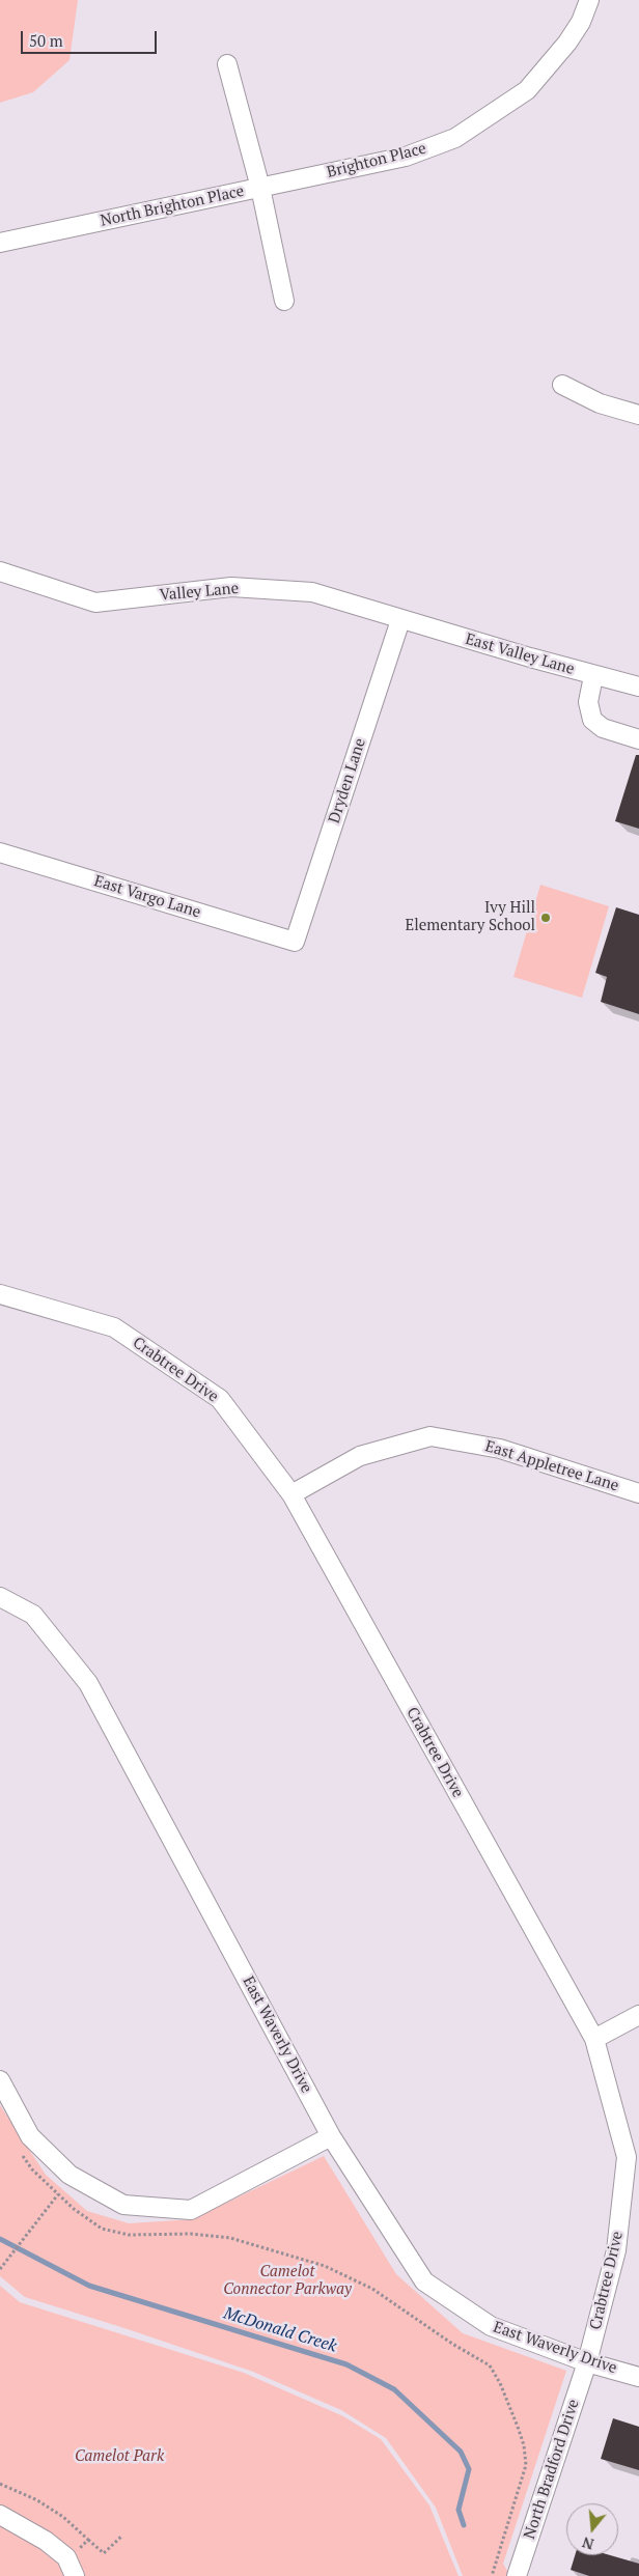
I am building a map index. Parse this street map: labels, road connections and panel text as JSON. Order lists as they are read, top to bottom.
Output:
{
  "streets": {
    "street": [
      "Brighton Place",
      "North Brighton Place",
      "Valley Lane",
      "East Valley Lane",
      "Dryden Lane",
      "East Vargo Lane",
      "Crabtree Drive",
      "East Appletree Lane",
      "East Waverly Drive",
      "North Bradford Drive"
    ]
  },
  "crossings": [
    ["Brighton Place", "North Brighton Place"],
    ["Valley Lane", "East Valley Lane"],
    ["Valley Lane", "Dryden Lane"],
    ["East Valley Lane", "Dryden Lane"],
    ["Dryden Lane", "East Vargo Lane"],
    ["Crabtree Drive", "East Appletree Lane"],
    ["Crabtree Drive", "East Waverly Drive"],
    ["Crabtree Drive", "North Bradford Drive"],
    ["East Waverly Drive", "North Bradford Drive"]
  ],
  "water": ["McDonald Creek"],
  "parks": ["Camelot Connector Parkway", "Camelot Park"],
  "places": ["Ivy Hill Elementary School"],
  "scale_bar": "50 m",
  "north": "bottom"
}
